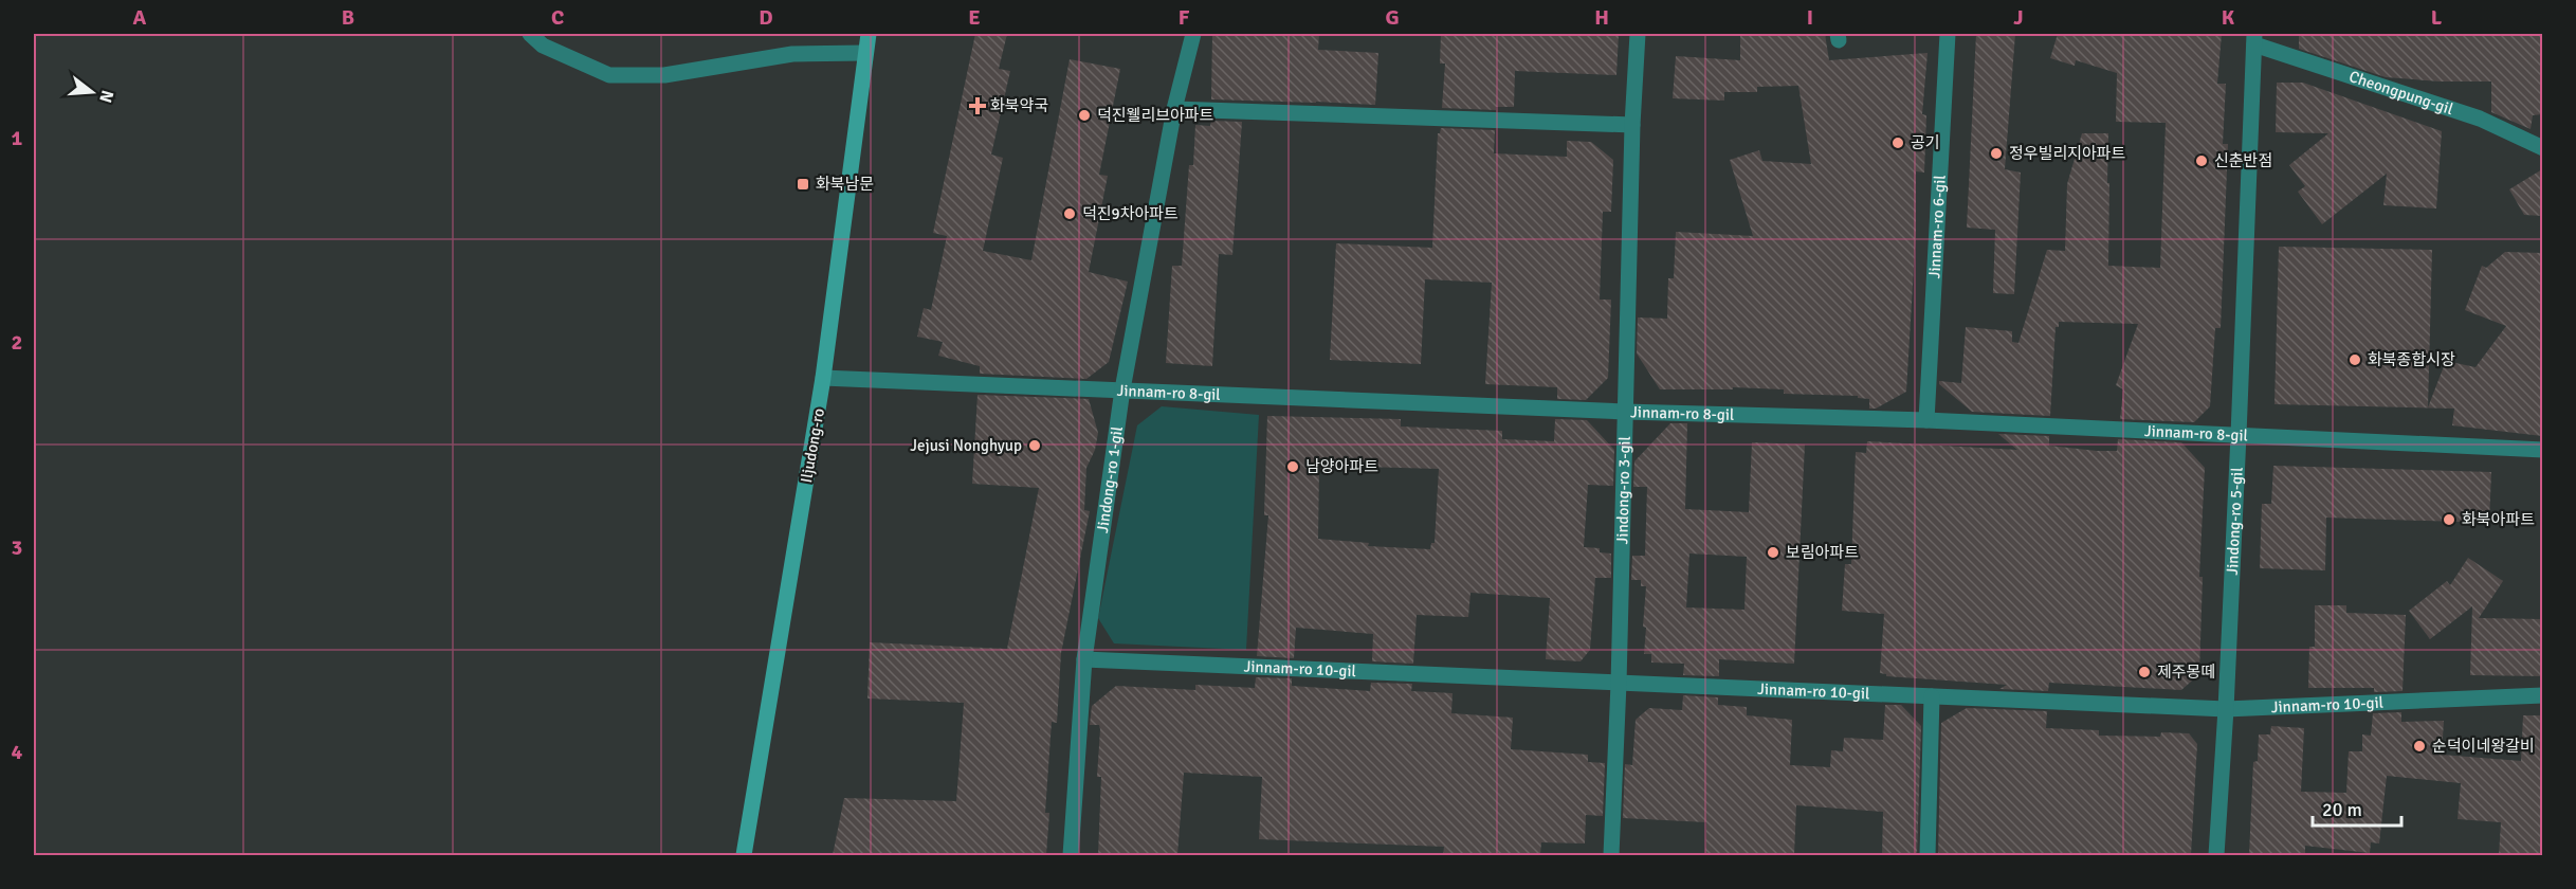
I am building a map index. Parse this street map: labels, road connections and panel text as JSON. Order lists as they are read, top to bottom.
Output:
{
  "streets": {
    "main road": ["Iljudong-ro"],
    "street": [
      "Cheongpung-gil",
      "Jinnam-ro 6-gil",
      "Jinnam-ro 8-gil",
      "Jindong-ro 1-gil",
      "Jindong-ro 3-gil",
      "Jindong-ro 5-gil",
      "Jinnam-ro 10-gil"
    ]
  },
  "crossings": [
    ["Cheongpung-gil", "Jindong-ro 5-gil"],
    ["Jinnam-ro 6-gil", "Jinnam-ro 8-gil"],
    ["Jinnam-ro 8-gil", "Iljudong-ro"],
    ["Jinnam-ro 8-gil", "Jindong-ro 1-gil"],
    ["Jinnam-ro 8-gil", "Jindong-ro 3-gil"],
    ["Jinnam-ro 8-gil", "Jindong-ro 5-gil"],
    ["Jindong-ro 1-gil", "Jinnam-ro 10-gil"],
    ["Jindong-ro 3-gil", "Jinnam-ro 10-gil"],
    ["Jindong-ro 5-gil", "Jinnam-ro 10-gil"]
  ],
  "places": {
    "health": ["화북약국"],
    "other": [
      "덕진웰리브아파트",
      "공기",
      "정우빌리지아파트",
      "신춘반점",
      "덕진9차아파트",
      "화북종합시장",
      "Jejusi Nonghyup",
      "남양아파트",
      "화북아파트",
      "보림아파트",
      "제주몽떼",
      "순덕이네왕갈비"
    ],
    "transit": ["화북남문"]
  },
  "scale_bar": "20 m",
  "north": "right",
  "grid": {
    "columns": [
      "A",
      "B",
      "C",
      "D",
      "E",
      "F",
      "G",
      "H",
      "I",
      "J",
      "K",
      "L"
    ],
    "rows": [
      "1",
      "2",
      "3",
      "4"
    ]
  }
}
